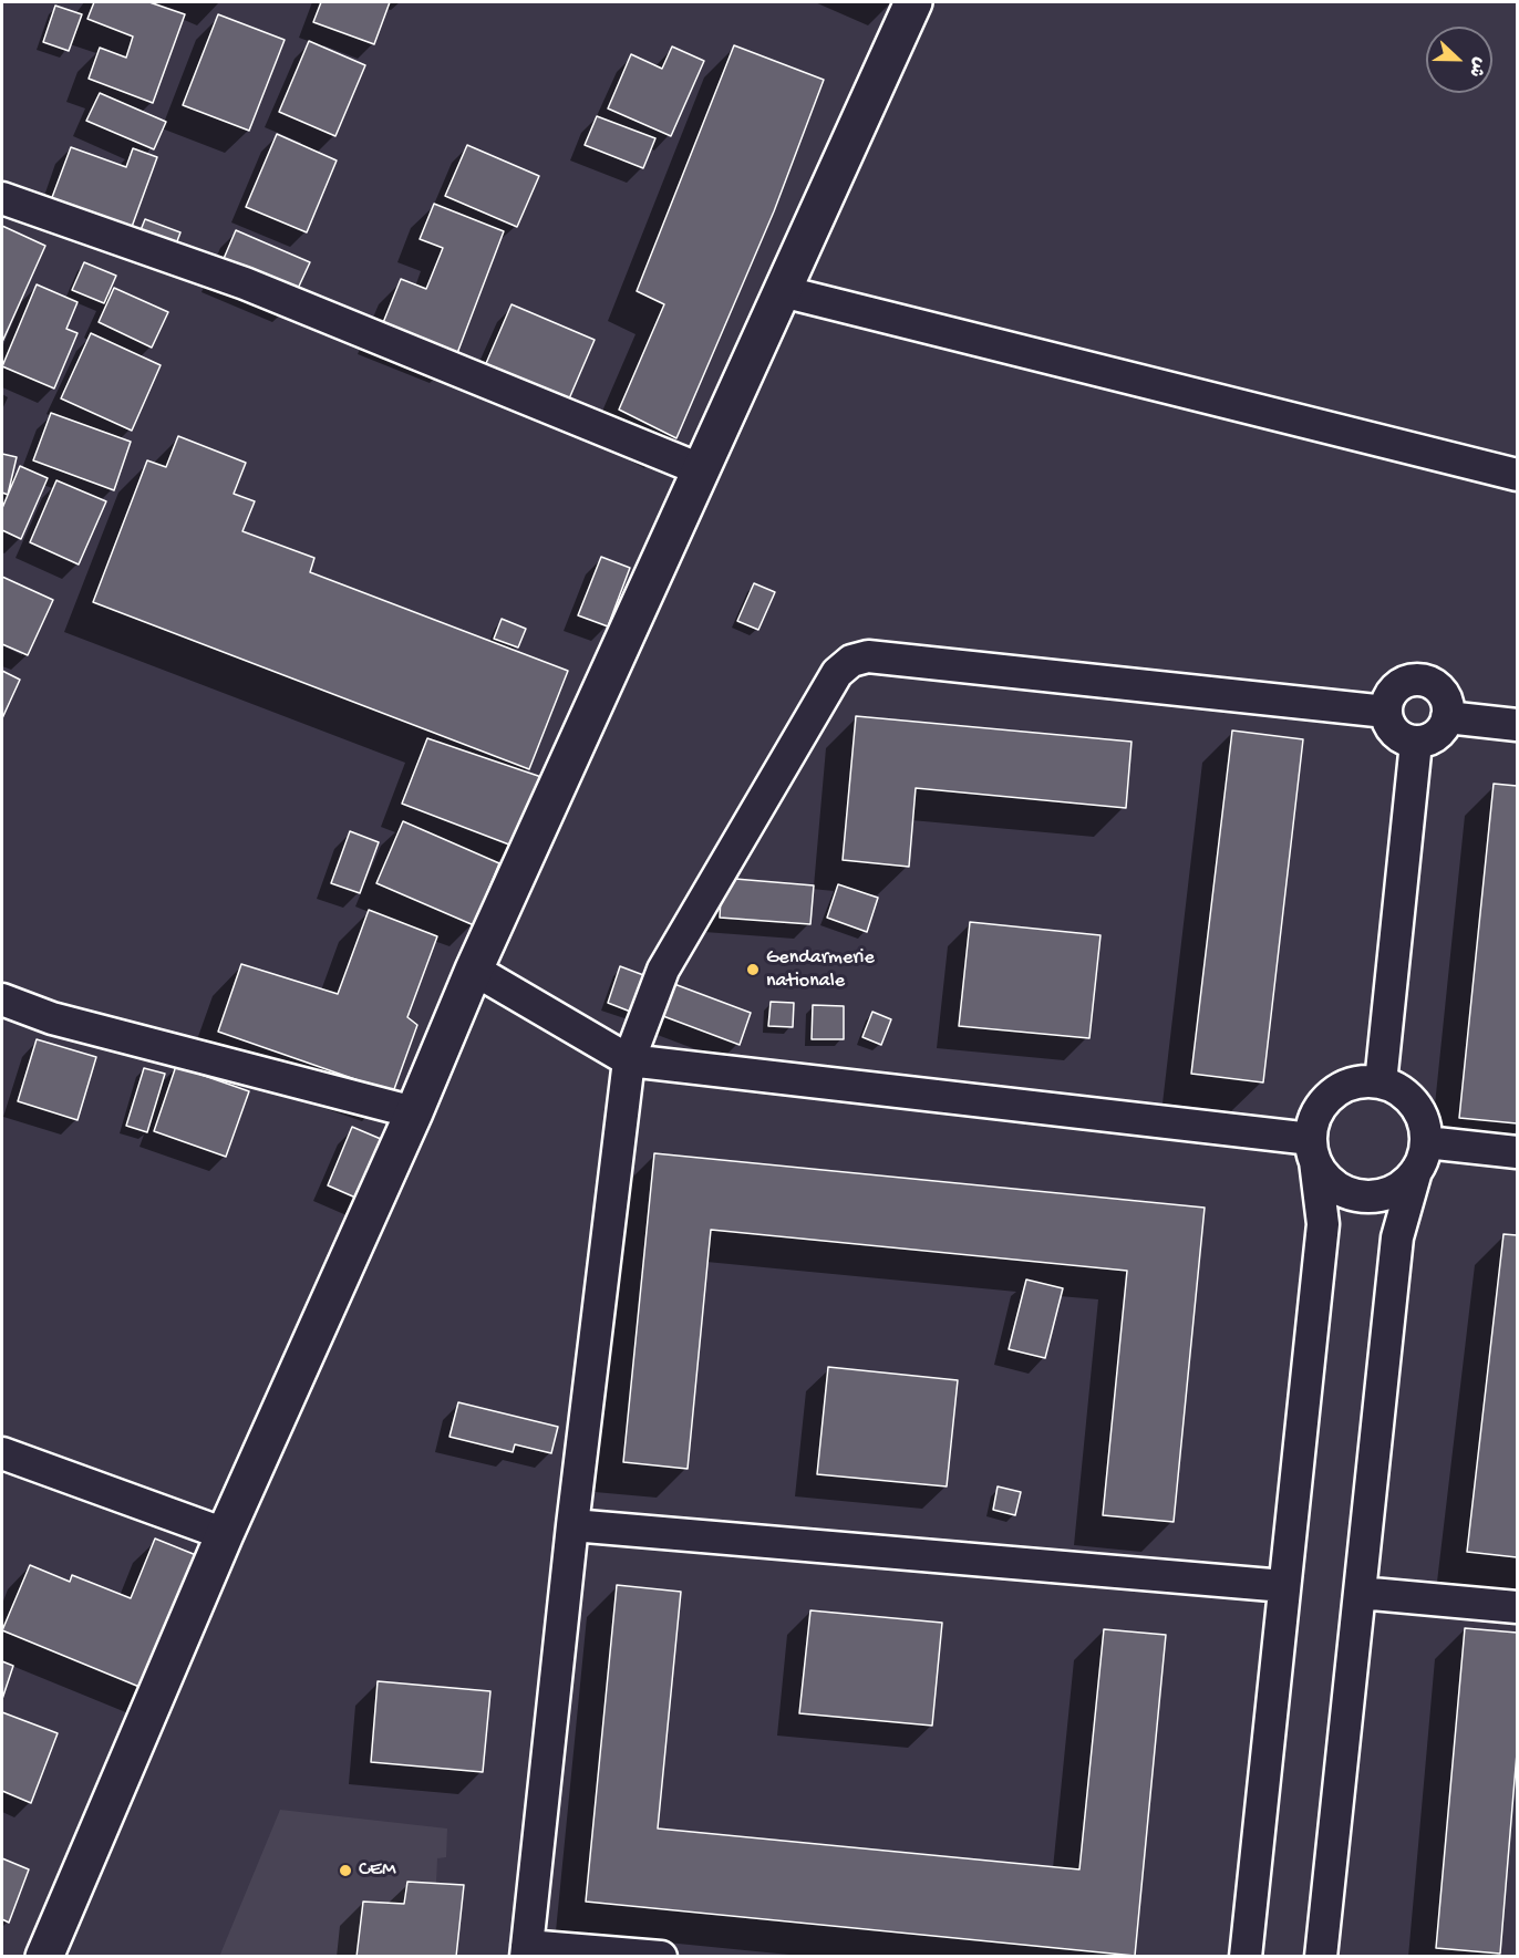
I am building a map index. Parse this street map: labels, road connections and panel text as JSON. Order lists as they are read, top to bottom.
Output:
{
  "places": ["Gendarmerie nationale", "CEM"],
  "north": "right"
}
